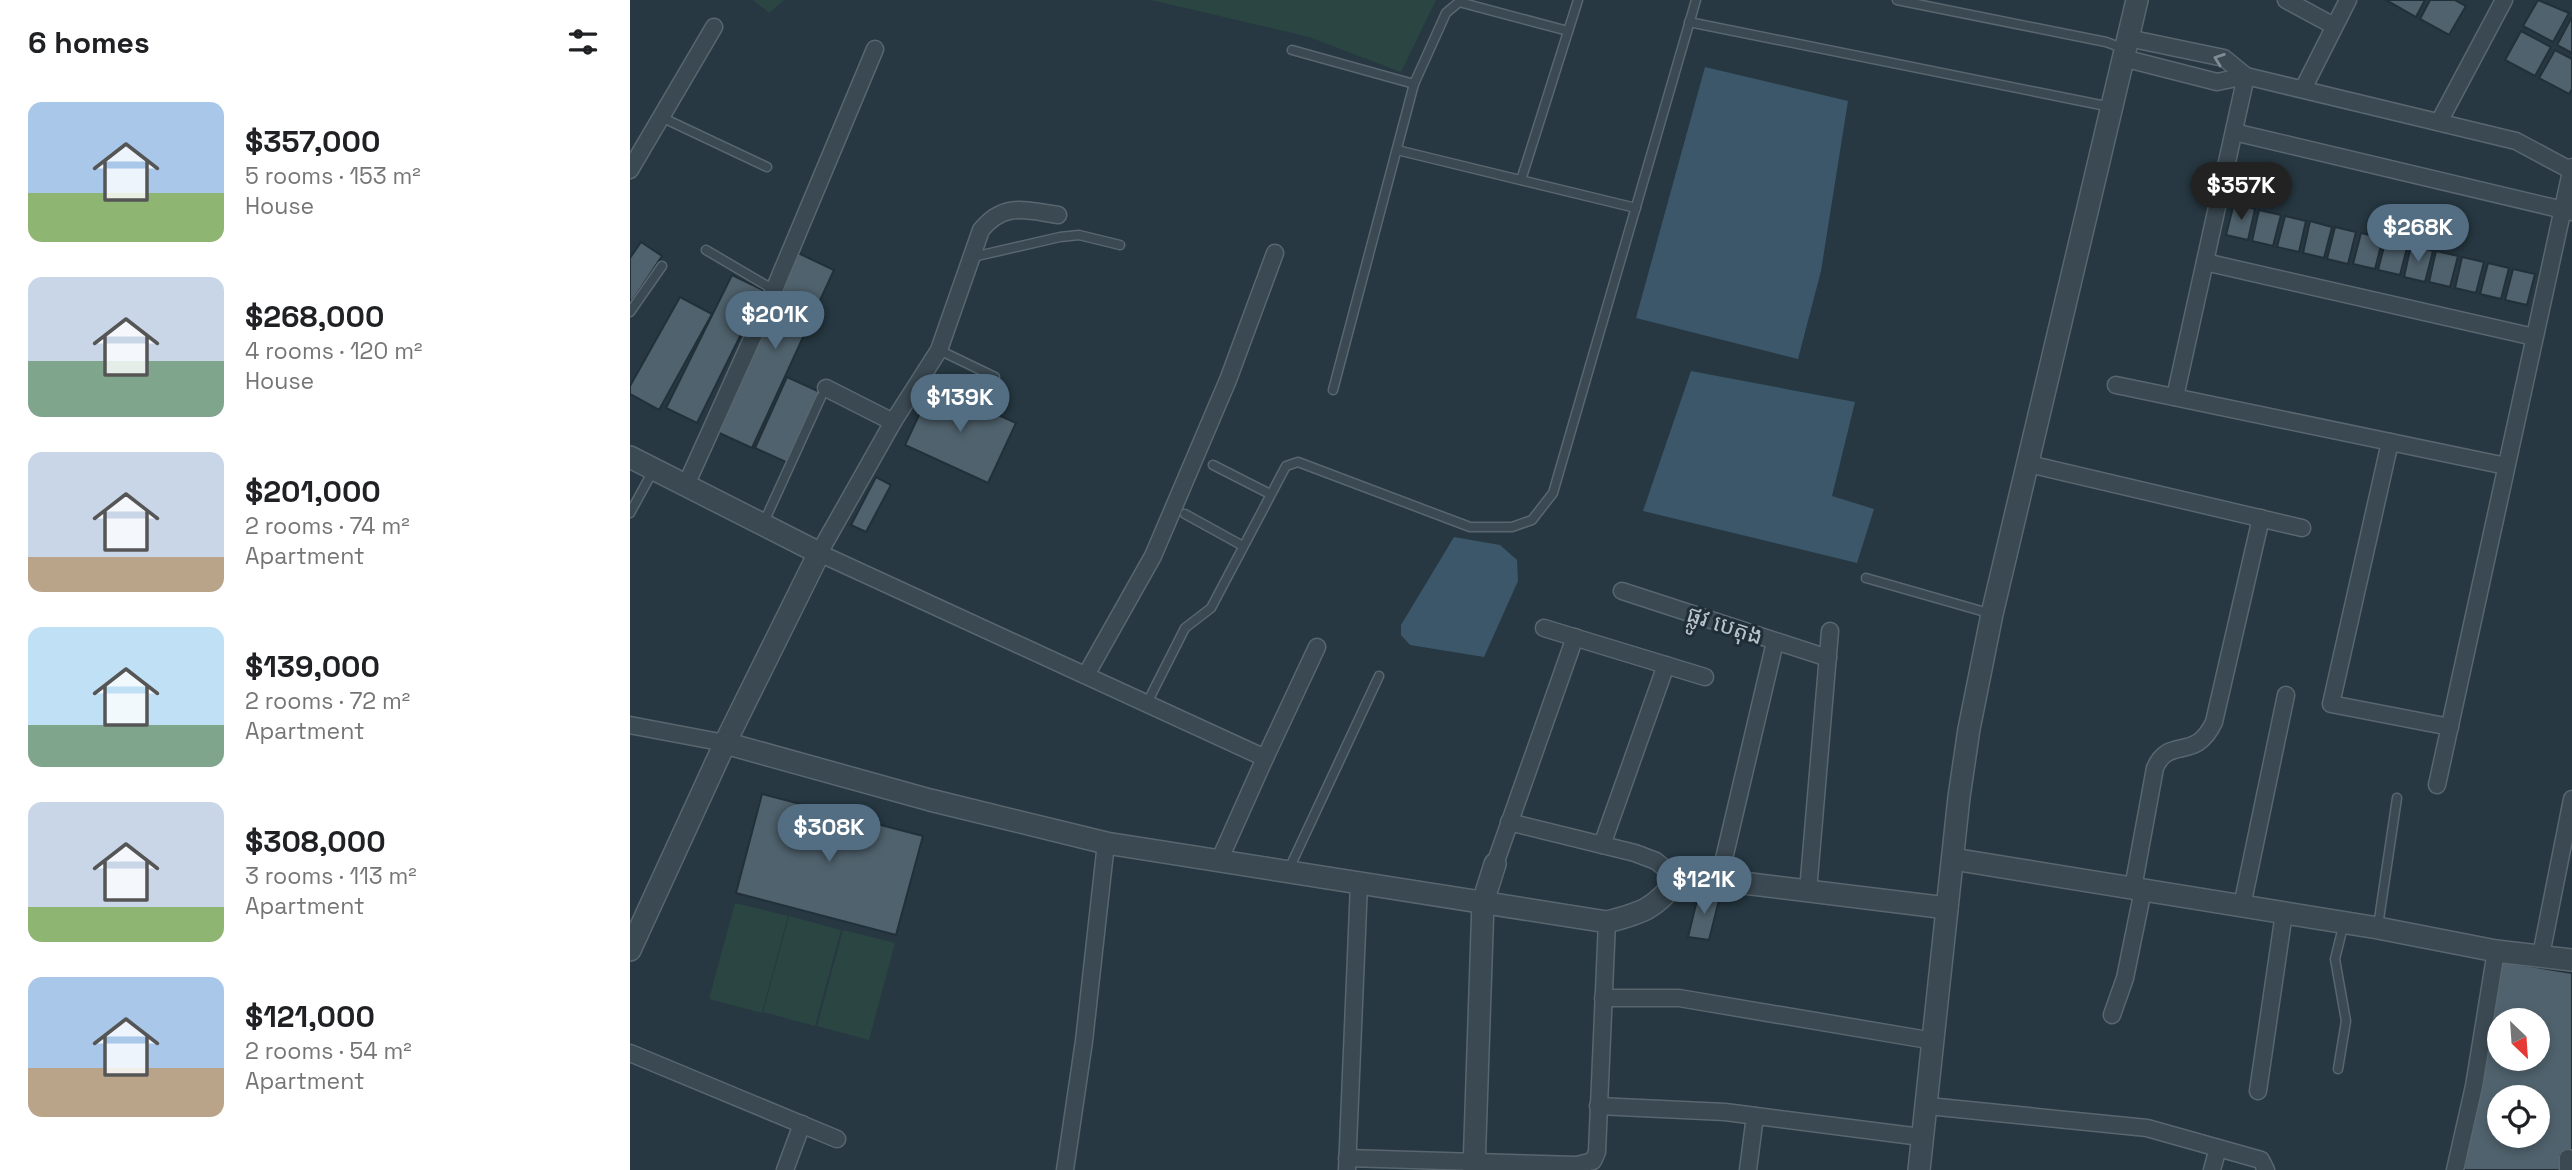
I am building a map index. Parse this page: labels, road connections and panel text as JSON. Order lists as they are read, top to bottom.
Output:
{
  "streets": {
    "street": ["ផ្លូវ បេតុង"]
  },
  "north": "bottom right",
  "page": {
    "heading": "6 homes",
    "list": [
      {
        "name": "$357,000",
        "note": "5 rooms · 153 m² · House"
      },
      {
        "name": "$268,000",
        "note": "4 rooms · 120 m² · House"
      },
      {
        "name": "$201,000",
        "note": "2 rooms · 74 m² · Apartment"
      },
      {
        "name": "$139,000",
        "note": "2 rooms · 72 m² · Apartment"
      },
      {
        "name": "$308,000",
        "note": "3 rooms · 113 m² · Apartment"
      },
      {
        "name": "$121,000",
        "note": "2 rooms · 54 m² · Apartment"
      }
    ],
    "price": [
      "$357K",
      "$268K",
      "$201K",
      "$139K",
      "$308K",
      "$121K"
    ]
  }
}
